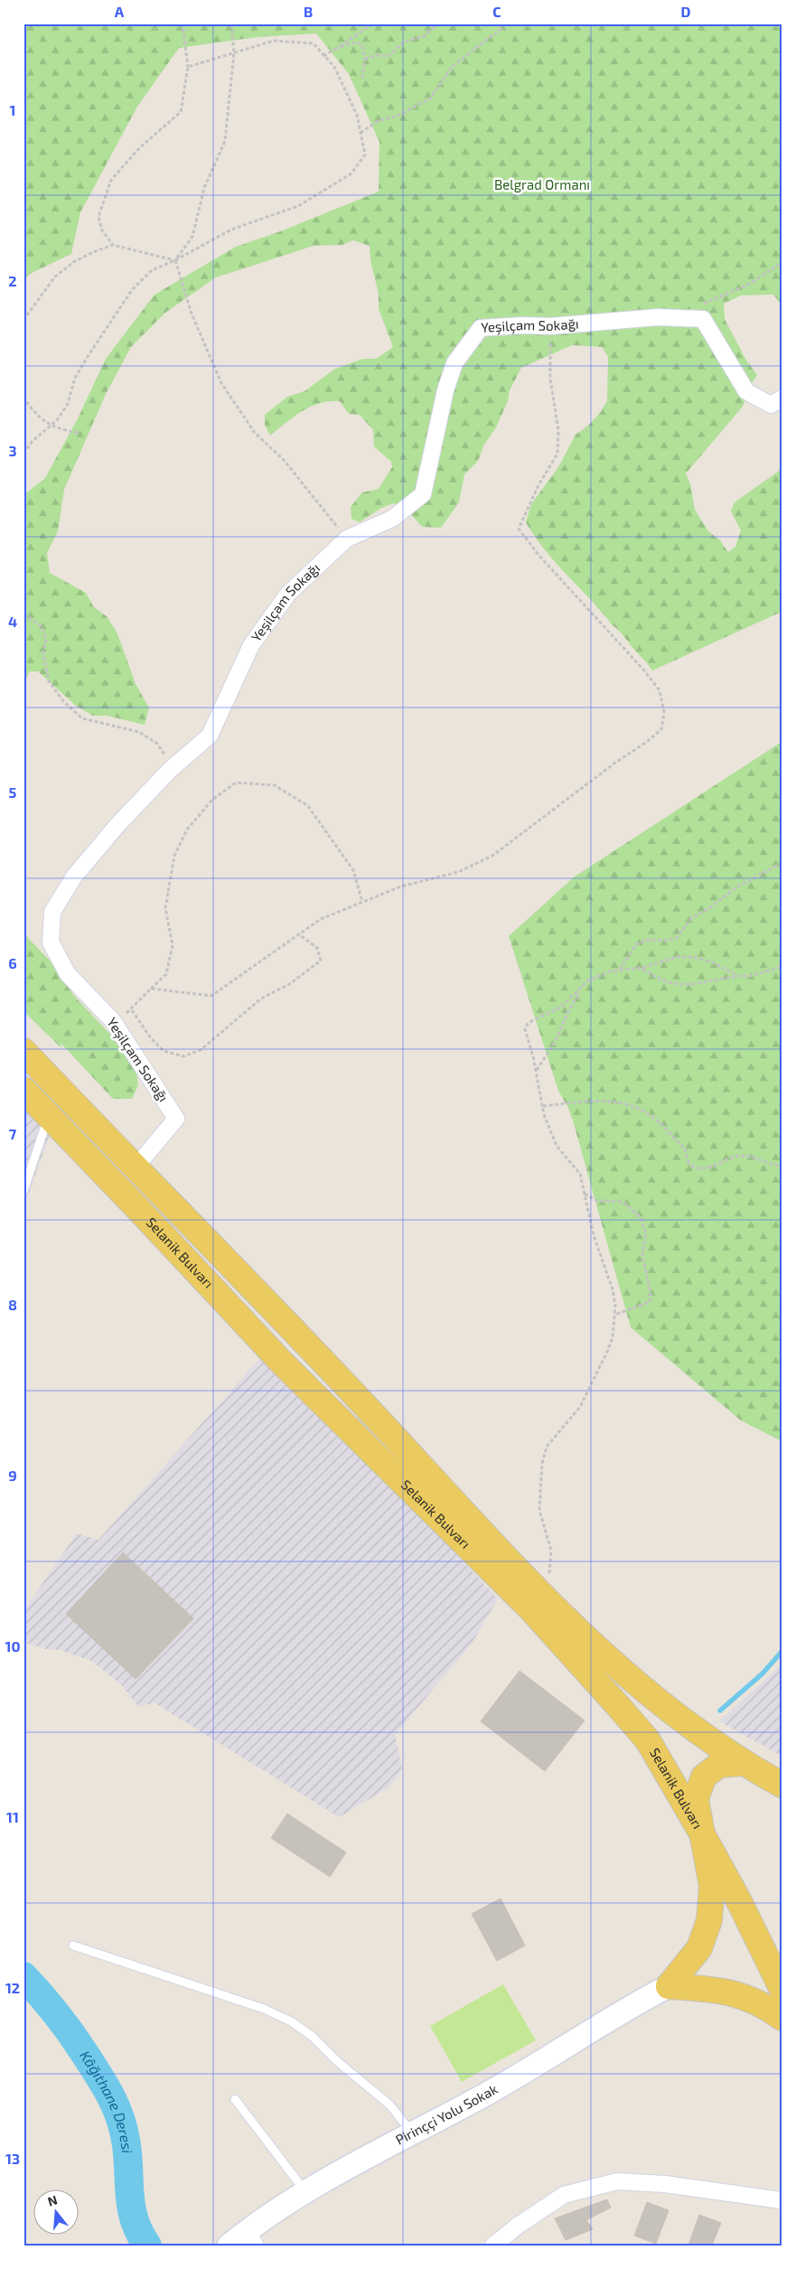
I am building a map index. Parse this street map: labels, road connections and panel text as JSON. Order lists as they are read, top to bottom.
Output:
{
  "streets": {
    "main road": ["Selanik Bulvarı", "Pirinççi Yolu Sokak"],
    "street": ["Yeşilçam Sokağı"]
  },
  "crossings": [
    ["Yeşilçam Sokağı", "Selanik Bulvarı"]
  ],
  "water": ["Kâğıthane Deresi"],
  "parks": ["Belgrad Ormanı"],
  "north": "top",
  "grid": {
    "columns": [
      "A",
      "B",
      "C",
      "D"
    ],
    "rows": [
      "1",
      "2",
      "3",
      "4",
      "5",
      "6",
      "7",
      "8",
      "9",
      "10",
      "11",
      "12",
      "13"
    ]
  }
}
